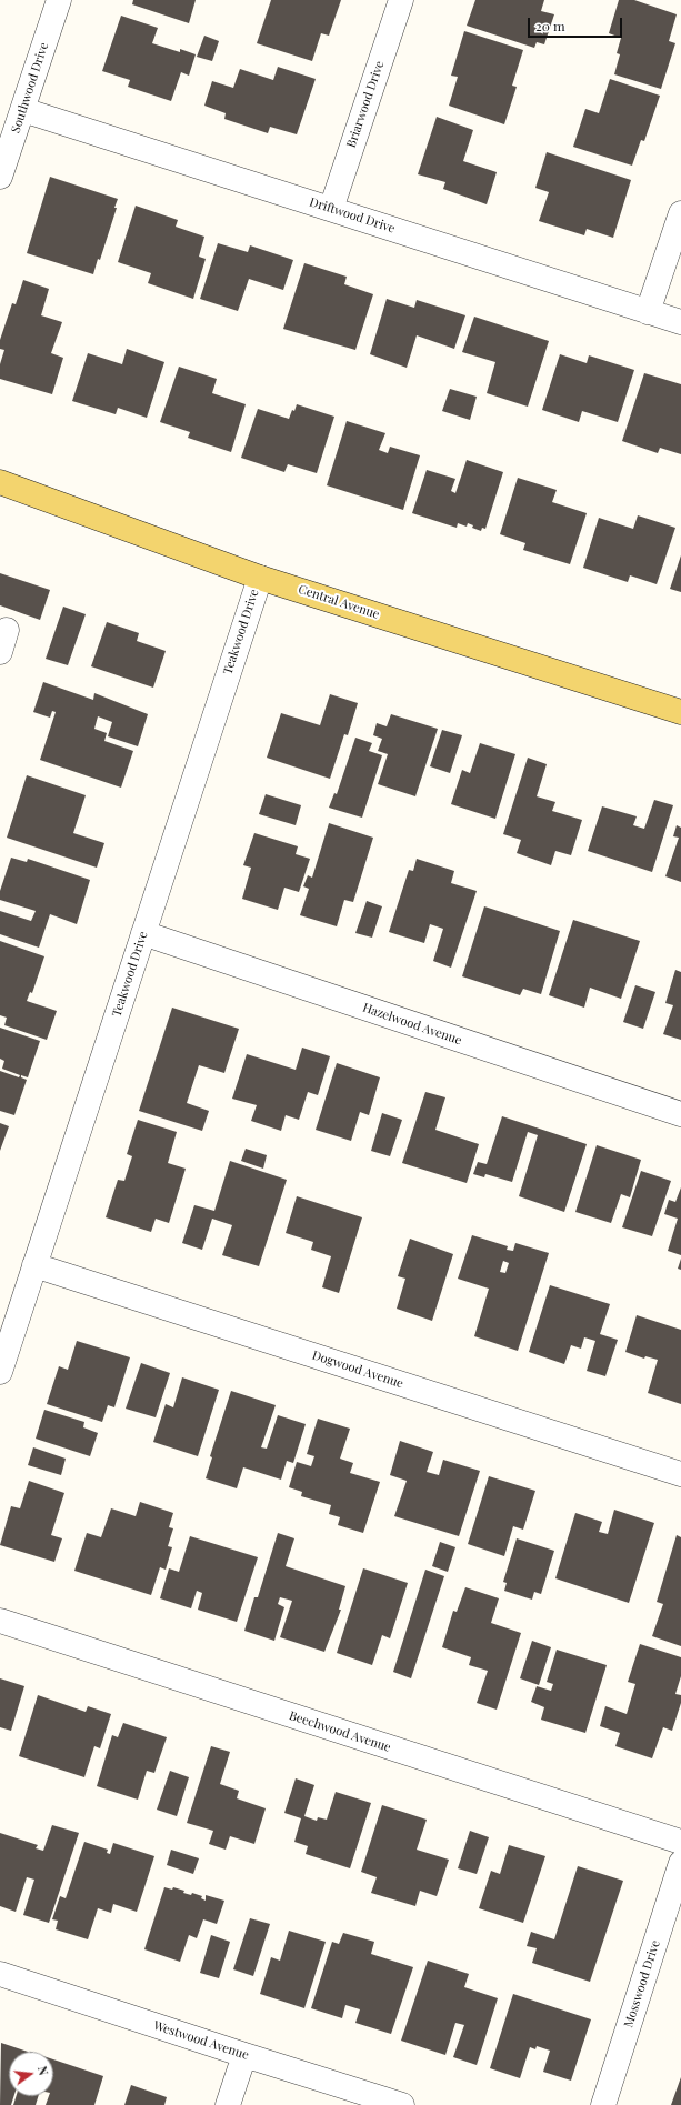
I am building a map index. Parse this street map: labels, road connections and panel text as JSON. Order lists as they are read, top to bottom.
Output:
{
  "streets": {
    "main road": ["Central Avenue"],
    "street": [
      "Southwood Drive",
      "Briarwood Drive",
      "Driftwood Drive",
      "Teakwood Drive",
      "Hazelwood Avenue",
      "Dogwood Avenue",
      "Beechwood Avenue",
      "Mosswood Drive",
      "Westwood Avenue"
    ]
  },
  "crossings": [
    ["Southwood Drive", "Driftwood Drive"],
    ["Briarwood Drive", "Driftwood Drive"],
    ["Central Avenue", "Teakwood Drive"],
    ["Teakwood Drive", "Hazelwood Avenue"],
    ["Teakwood Drive", "Dogwood Avenue"]
  ],
  "scale_bar": "20 m",
  "north": "right"
}
